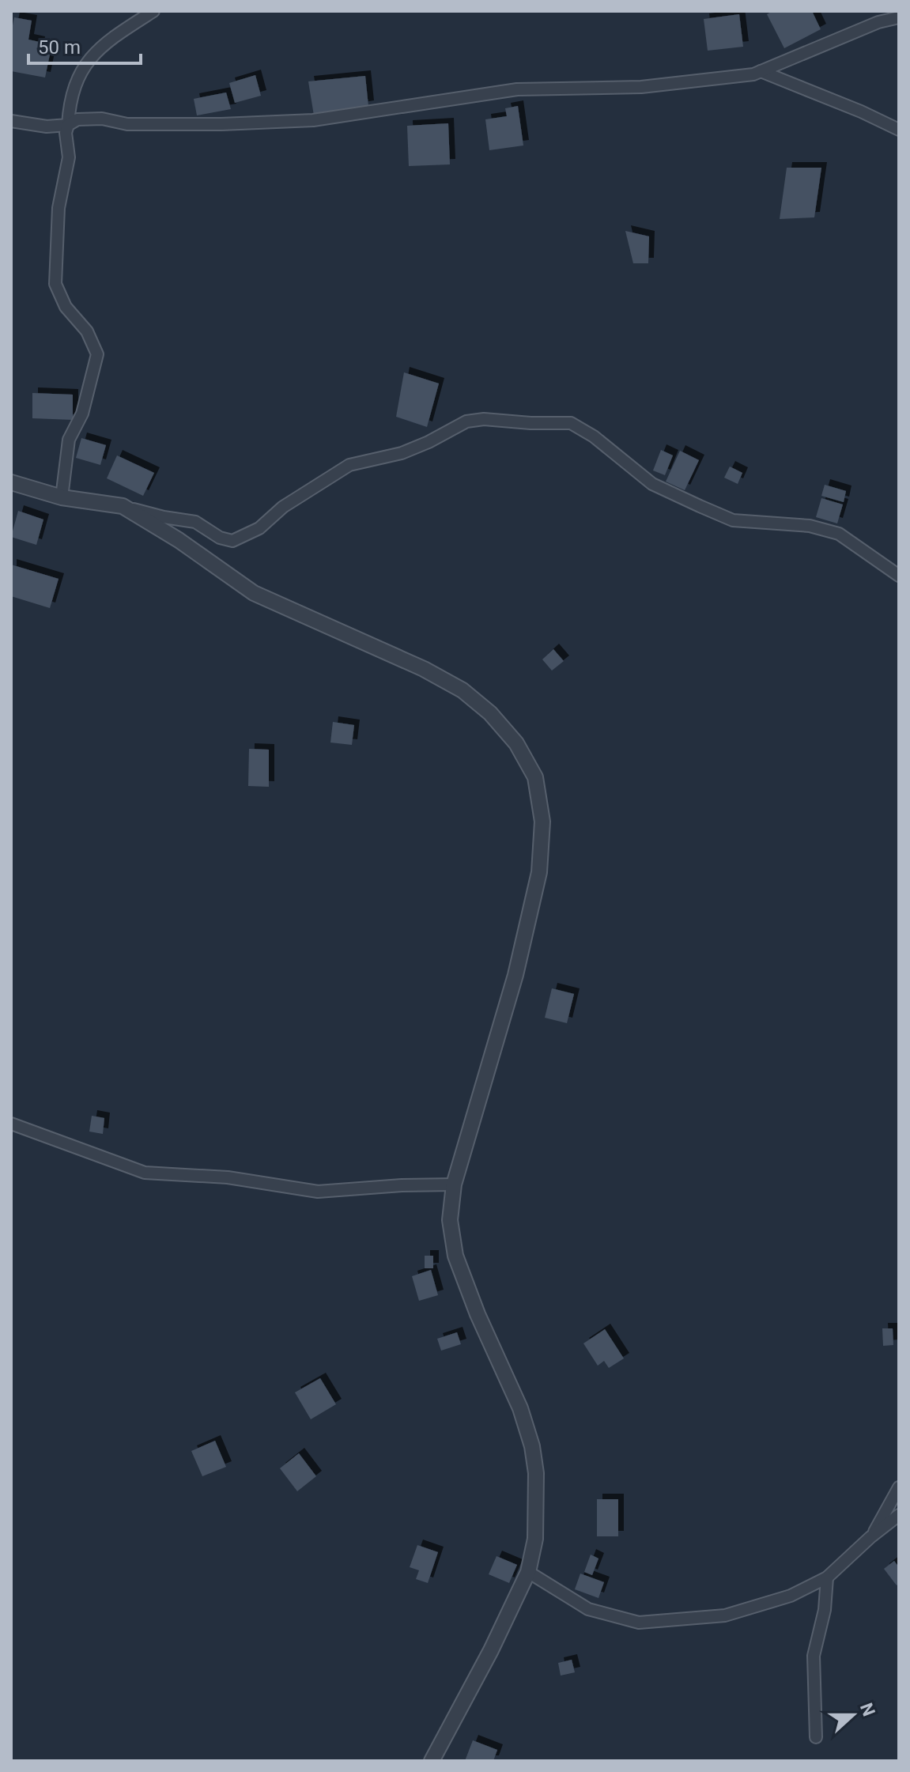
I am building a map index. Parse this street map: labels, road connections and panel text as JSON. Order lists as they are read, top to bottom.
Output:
{
  "scale_bar": "50 m",
  "north": "right"
}
